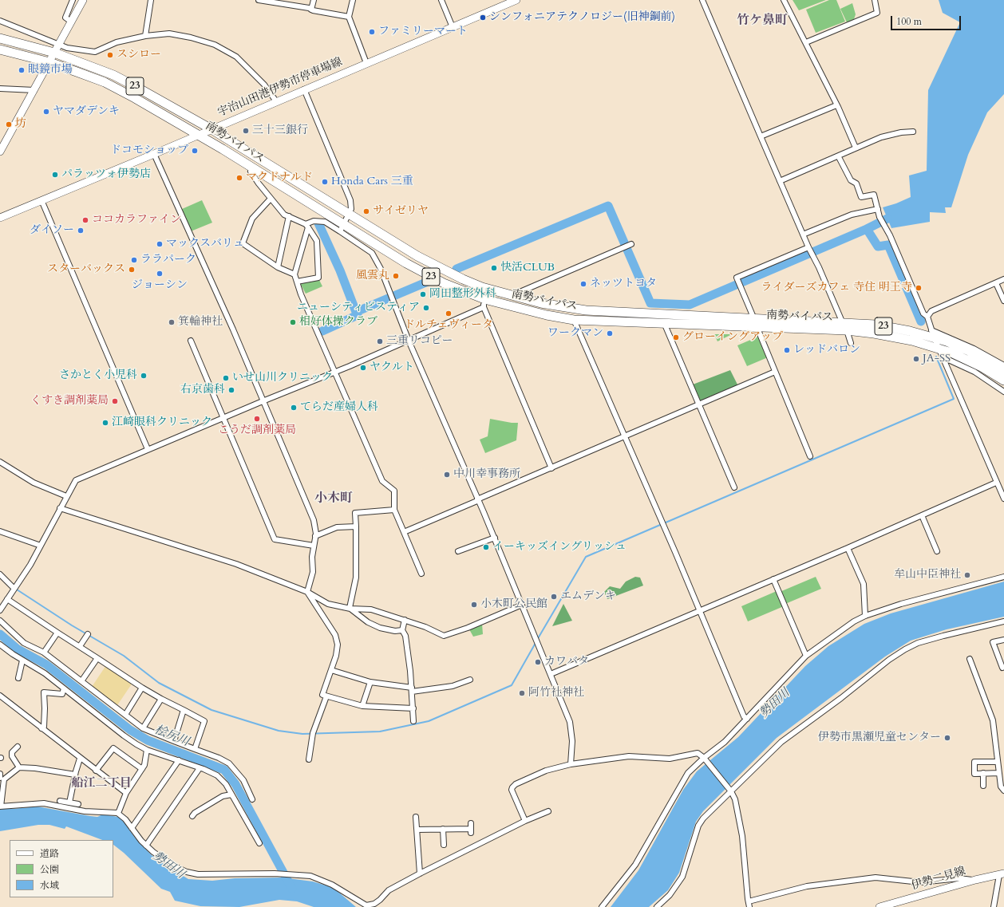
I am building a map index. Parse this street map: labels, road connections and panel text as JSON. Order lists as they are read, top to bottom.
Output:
{
  "streets": {
    "highway": ["23", "南勢バイパス"],
    "main road": ["宇治山田港伊勢市停車場線", "伊勢二見線"]
  },
  "crossings": [
    ["宇治山田港伊勢市停車場線", "南勢バイパス"]
  ],
  "districts": ["竹ケ鼻町", "小木町", "船江二丁目"],
  "water": ["勢田川", "桧尻川"],
  "places": [
    "シンフォニアテクノロジー(旧神鋼前)",
    "ファミリーマート",
    "スシロー",
    "眼鏡市場",
    "ヤマダデンキ",
    "坊",
    "三十三銀行",
    "ドコモショップ",
    "パラッツォ伊勢店",
    "マクドナルド",
    "Honda Cars 三重",
    "サイゼリヤ",
    "ココカラファイン",
    "ダイソー",
    "マックスバリュ",
    "ララパーク",
    "快活CLUB",
    "スターバックス",
    "ジョーシン",
    "風雲丸",
    "ネッツトヨタ",
    "ライダーズカフェ 寺住 明王寺",
    "岡田整形外科",
    "ニューシティビスティア",
    "ドルチェヴィータ",
    "箕輪神社",
    "相好体操クラブ",
    "ワークマン",
    "グローイングアップ",
    "三重リコピー",
    "レッドバロン",
    "JA-SS",
    "ヤクルト",
    "さかとく小児科",
    "いせ山川クリニック",
    "右京歯科",
    "くすき調剤薬局",
    "てらだ産婦人科",
    "こうだ調剤薬局",
    "江崎眼科クリニック",
    "中川幸事務所",
    "イーキッズイングリッシュ",
    "牟山中臣神社",
    "エムデンキ",
    "小木町公民館",
    "カワバタ",
    "阿竹社神社",
    "伊勢市黒瀬児童センター"
  ],
  "legend": ["道路", "公園", "水域"],
  "scale_bar": "100 m"
}
